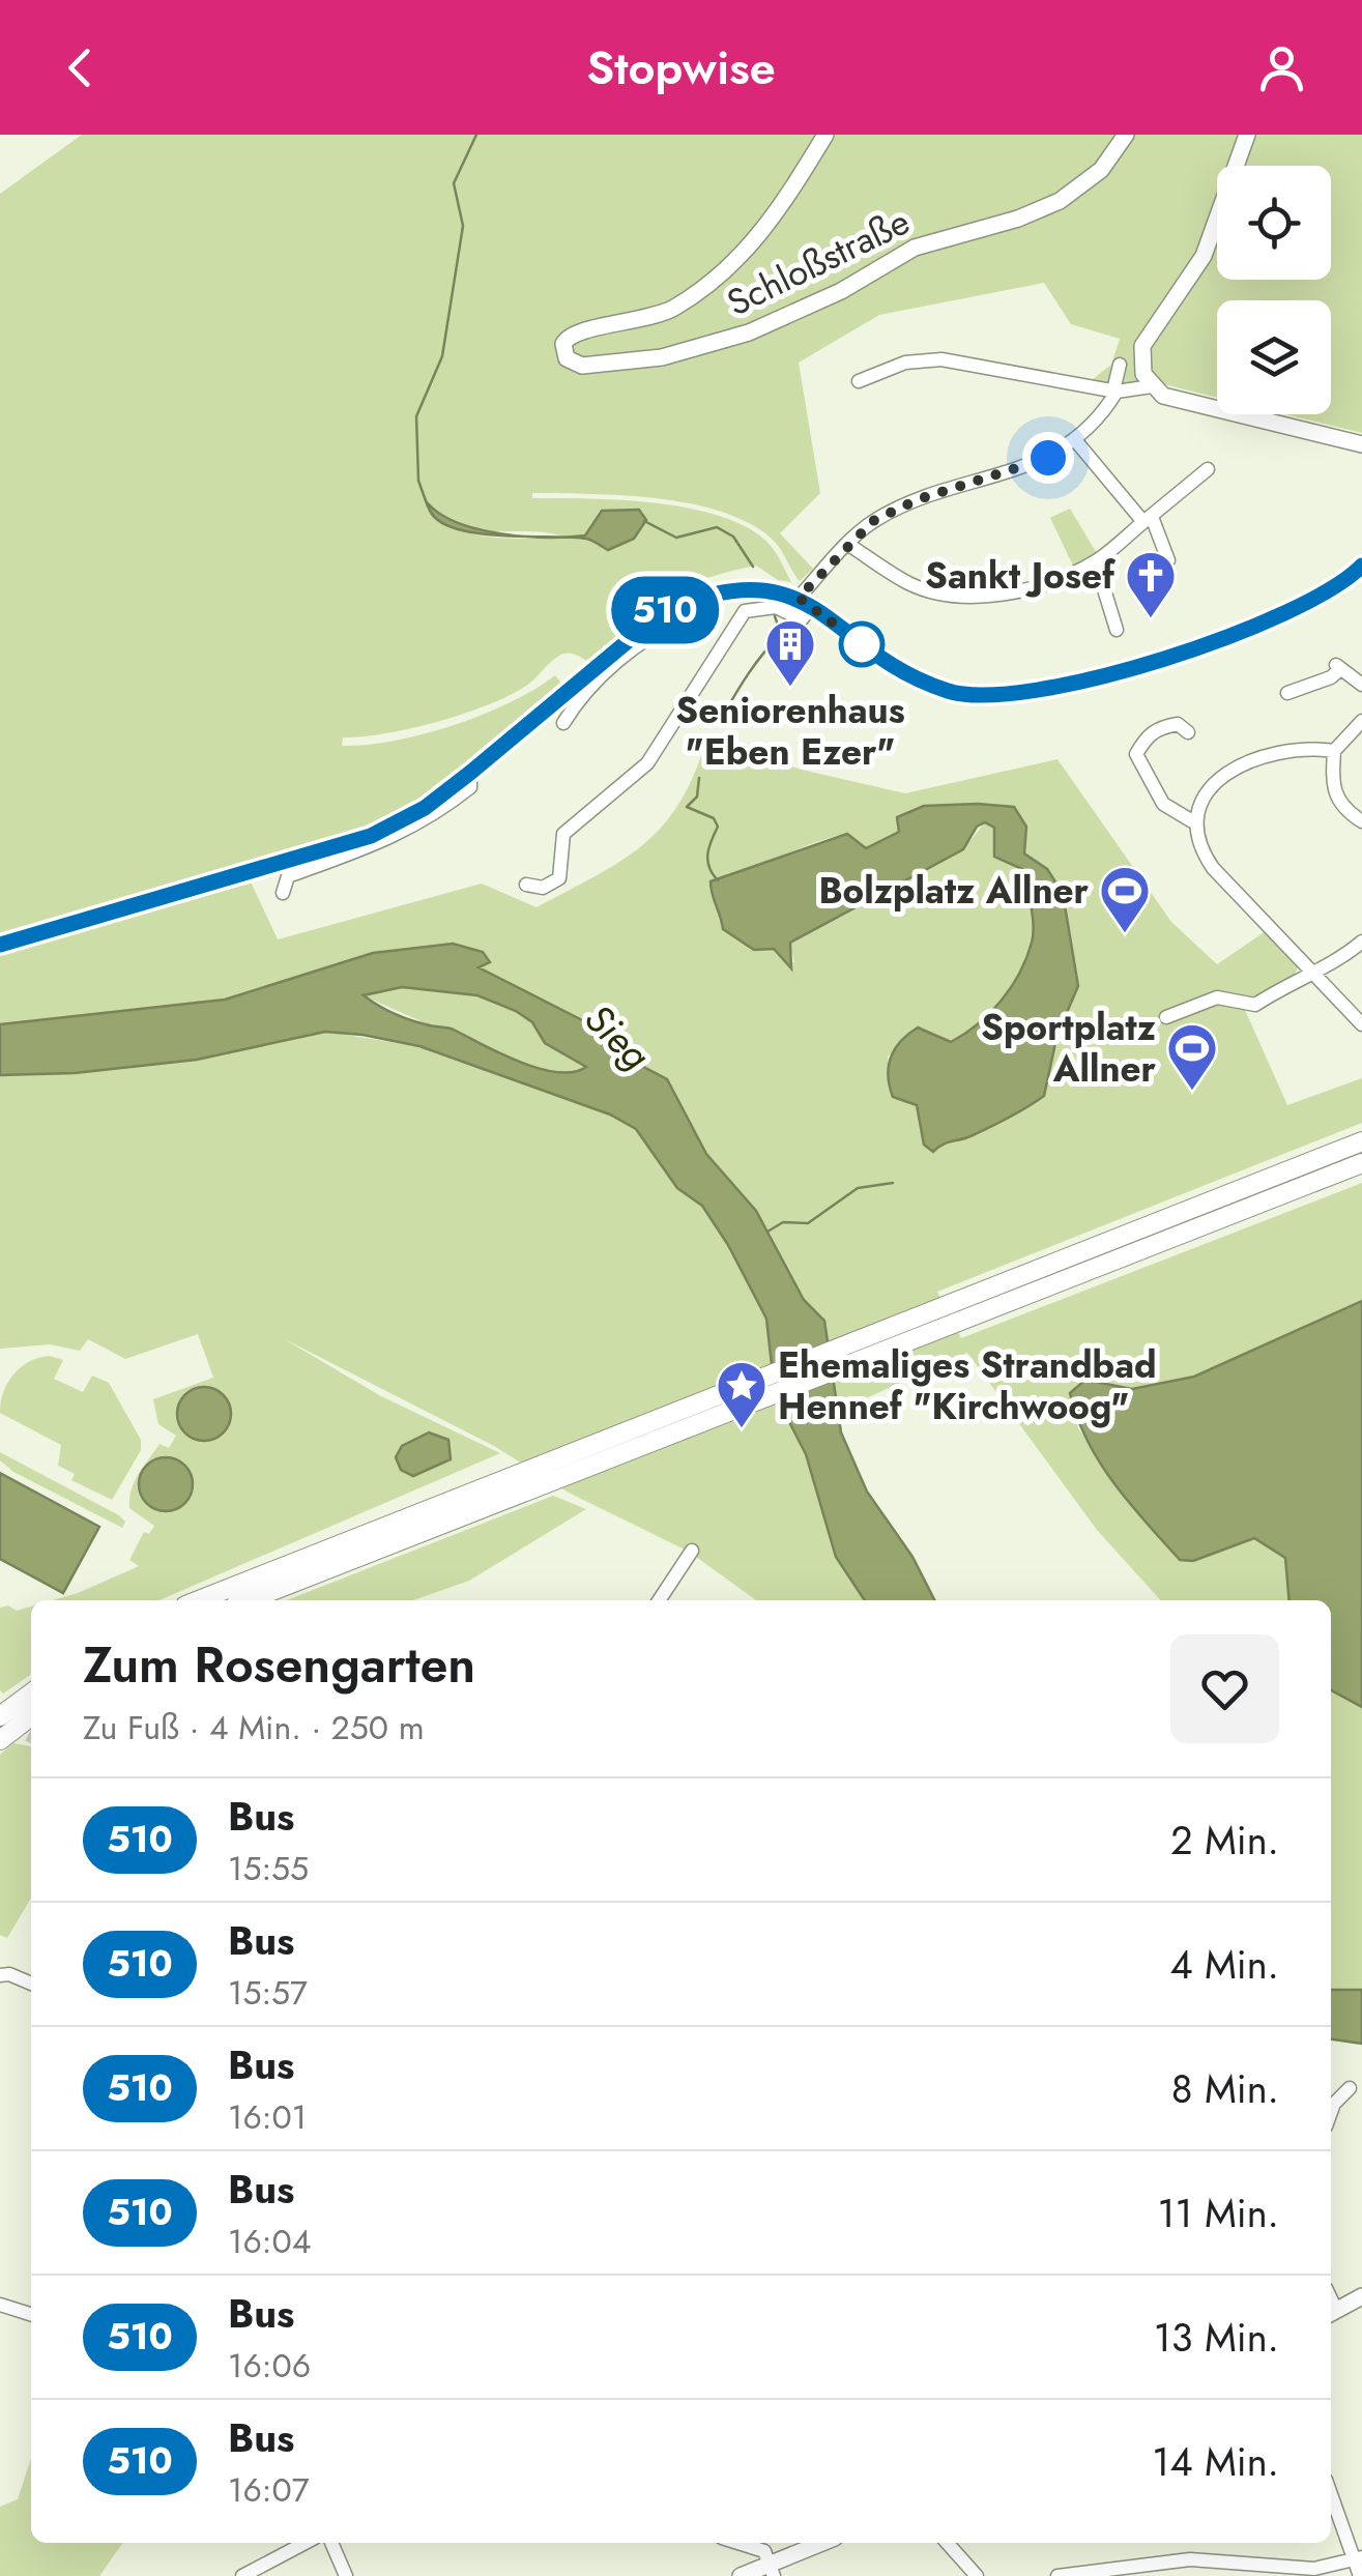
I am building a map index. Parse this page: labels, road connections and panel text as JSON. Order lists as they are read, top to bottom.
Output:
{
  "streets": {
    "main road": ["Schloßstraße"]
  },
  "water": ["Sieg"],
  "places": {
    "church": ["Sankt Josef"],
    "building": ["Seniorenhaus \"Eben Ezer\""],
    "sports": ["Bolzplatz Allner", "Sportplatz Allner"],
    "place": ["Ehemaliges Strandbad Hennef \"Kirchwoog\""]
  },
  "lines": ["bus line 510"],
  "page": {
    "header": "Stopwise",
    "on_map": "510",
    "heading": ["Zum Rosengarten", "Zu Fuß · 4 Min. · 250 m"],
    "list": [
      {
        "mark": "510",
        "name": "Bus",
        "note": "15:55",
        "value": "2 Min."
      },
      {
        "mark": "510",
        "name": "Bus",
        "note": "15:57",
        "value": "4 Min."
      },
      {
        "mark": "510",
        "name": "Bus",
        "note": "16:01",
        "value": "8 Min."
      },
      {
        "mark": "510",
        "name": "Bus",
        "note": "16:04",
        "value": "11 Min."
      },
      {
        "mark": "510",
        "name": "Bus",
        "note": "16:06",
        "value": "13 Min."
      },
      {
        "mark": "510",
        "name": "Bus",
        "note": "16:07",
        "value": "14 Min."
      }
    ]
  }
}
